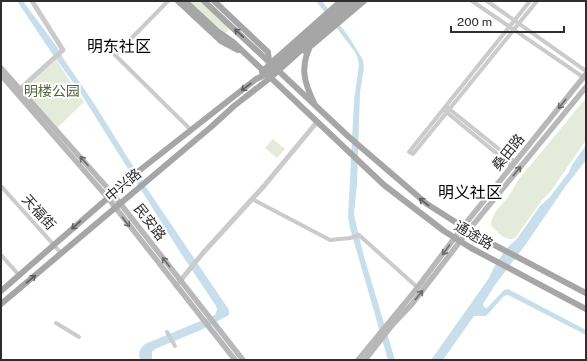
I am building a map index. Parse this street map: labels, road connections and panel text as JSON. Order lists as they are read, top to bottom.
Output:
{
  "streets": {
    "main road": [
      "桑田路",
      "中兴路",
      "民安路",
      "通途路"
    ],
    "street": ["天福街"]
  },
  "crossings": [
    ["桑田路", "通途路"],
    ["中兴路", "天福街"],
    ["中兴路", "民安路"]
  ],
  "districts": ["明东社区", "明义社区"],
  "parks": ["明楼公园"],
  "scale_bar": "200 m"
}
